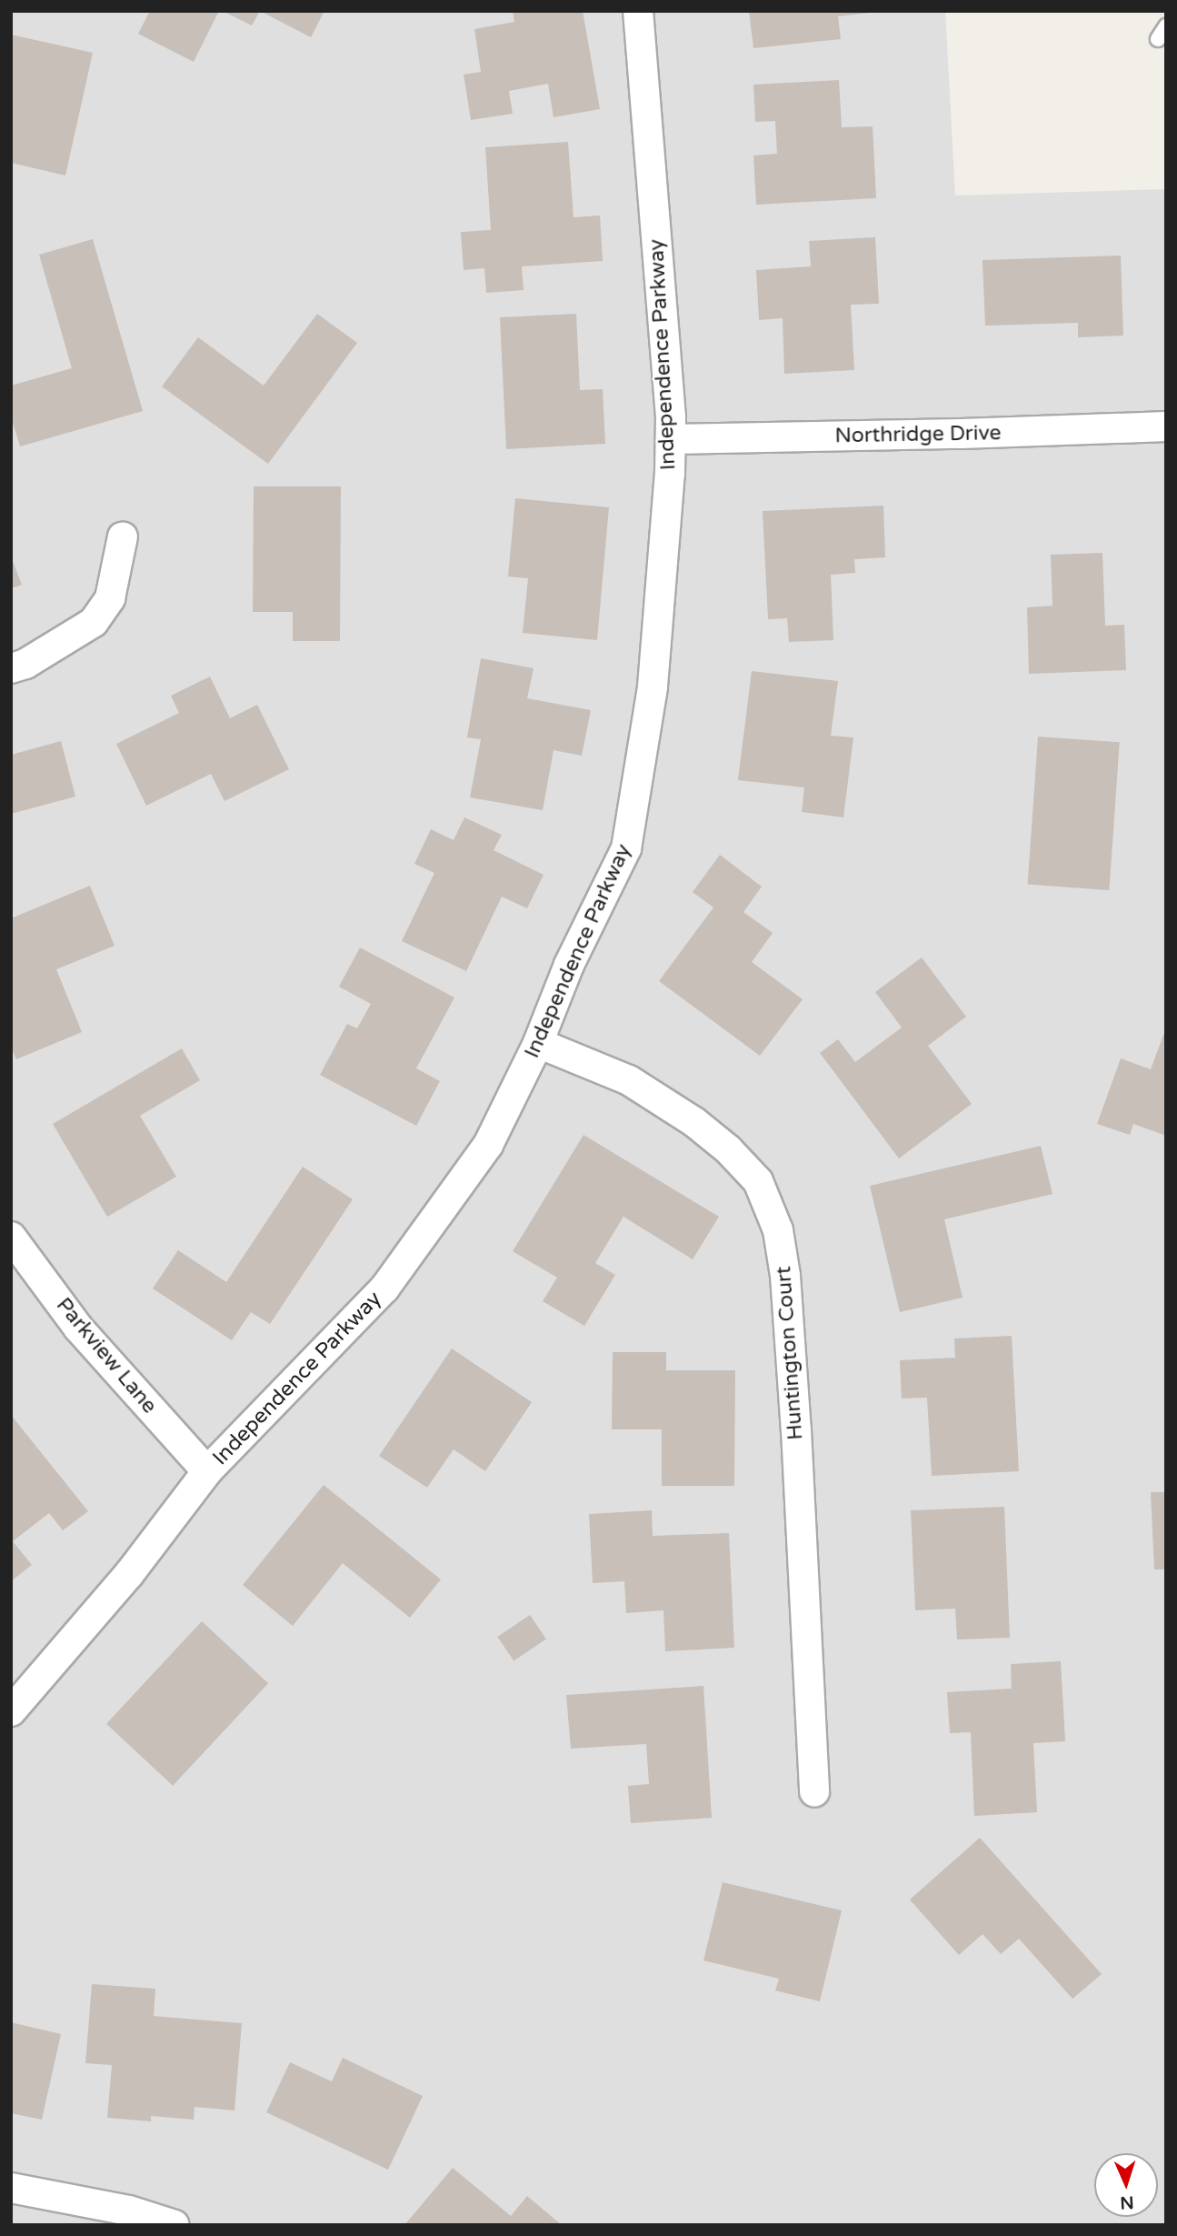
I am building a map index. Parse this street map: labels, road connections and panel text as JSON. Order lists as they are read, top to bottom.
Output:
{
  "streets": {
    "street": [
      "Independence Parkway",
      "Northridge Drive",
      "Huntington Court",
      "Parkview Lane"
    ]
  },
  "crossings": [
    ["Independence Parkway", "Northridge Drive"],
    ["Independence Parkway", "Huntington Court"],
    ["Independence Parkway", "Parkview Lane"]
  ],
  "north": "bottom"
}
